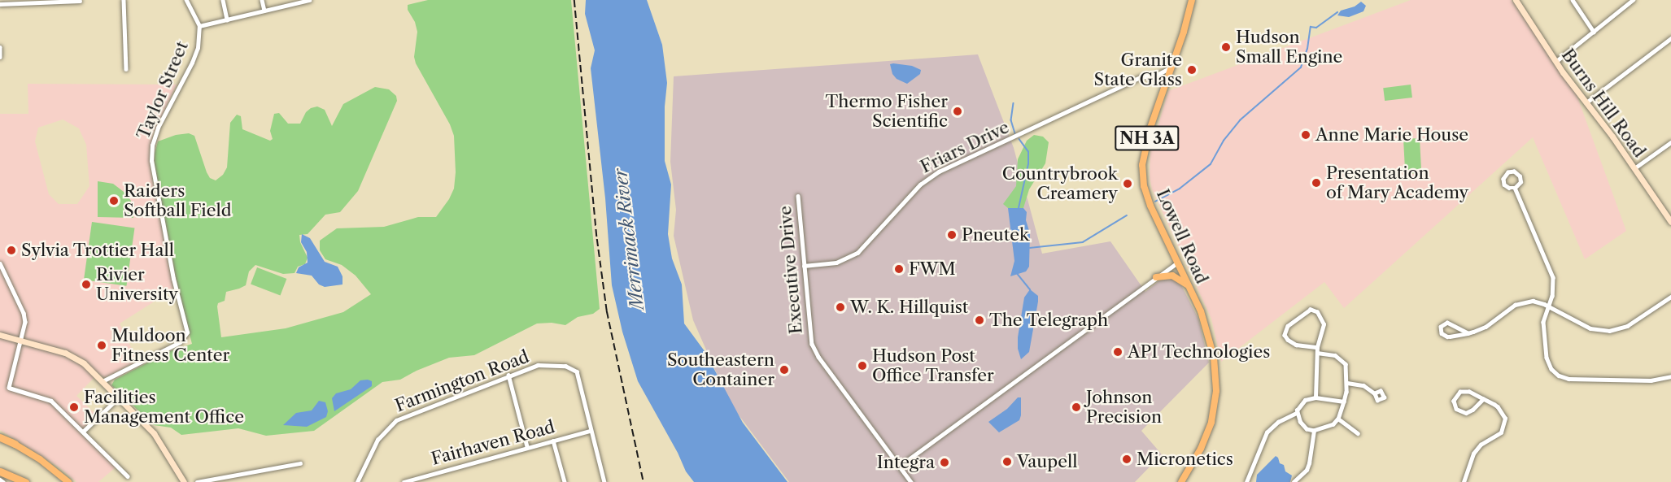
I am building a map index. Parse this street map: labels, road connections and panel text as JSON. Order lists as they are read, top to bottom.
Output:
{
  "streets": {
    "main road": ["NH 3A", "Lowell Road"],
    "street": [
      "Taylor Street",
      "Burns Hill Road",
      "Friars Drive",
      "Executive Drive",
      "Farmington Road",
      "Fairhaven Road"
    ]
  },
  "crossings": [
    ["Friars Drive", "Lowell Road"],
    ["Friars Drive", "Executive Drive"],
    ["Farmington Road", "Fairhaven Road"]
  ],
  "water": ["Merrimack River"],
  "places": [
    "Hudson Small Engine",
    "Granite State Glass",
    "Thermo Fisher Scientific",
    "Anne Marie House",
    "Presentation of Mary Academy",
    "Countrybrook Creamery",
    "Raiders Softball Field",
    "Pneutek",
    "Sylvia Trottier Hall",
    "FWM",
    "Rivier University",
    "W. K. Hillquist",
    "The Telegraph",
    "Muldoon Fitness Center",
    "API Technologies",
    "Hudson Post Office Transfer",
    "Southeastern Container",
    "Facilities Management Office",
    "Johnson Precision",
    "Micronetics",
    "Vaupell",
    "Integra"
  ]
}
